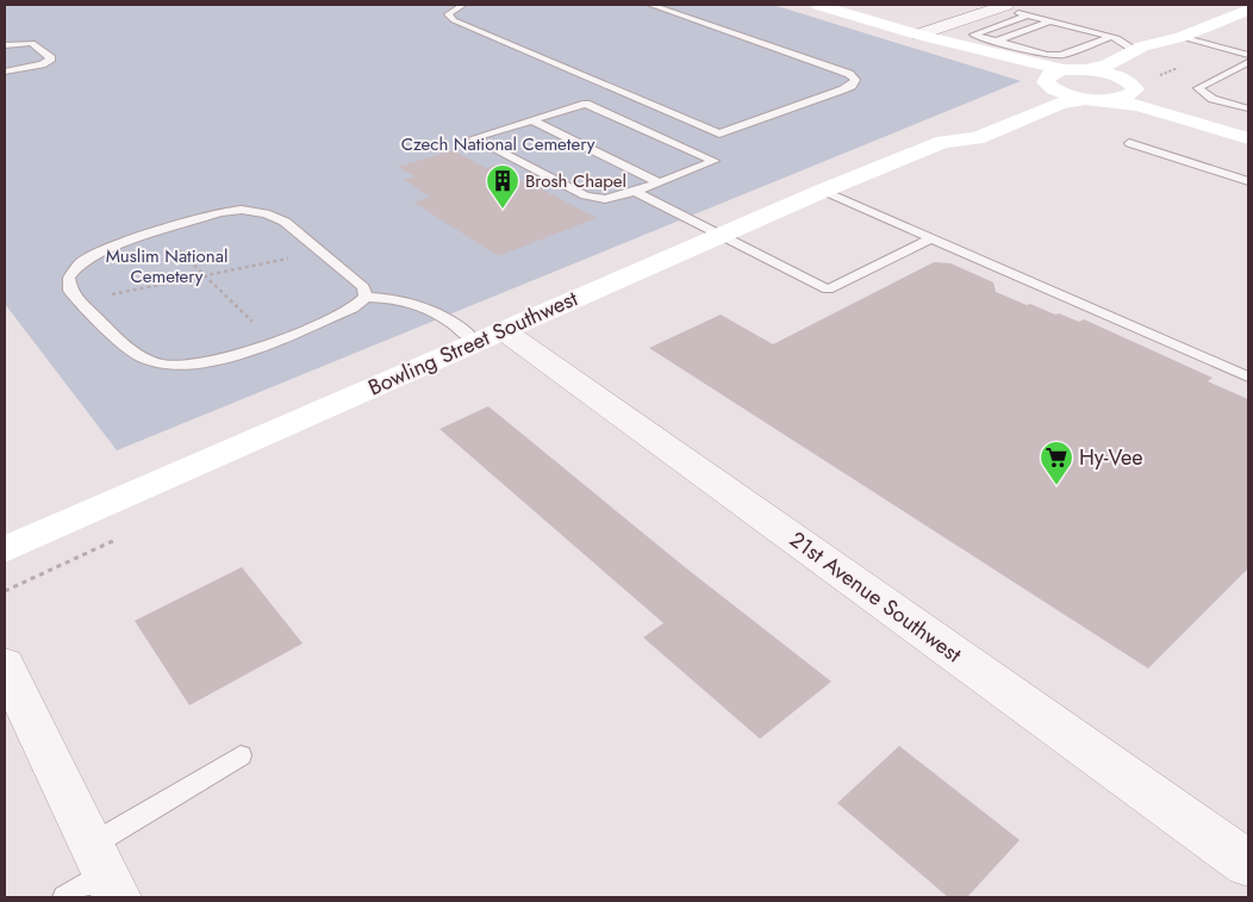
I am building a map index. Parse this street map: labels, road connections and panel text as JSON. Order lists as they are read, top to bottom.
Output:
{
  "streets": {
    "main road": ["Bowling Street Southwest"],
    "street": ["21st Avenue Southwest"]
  },
  "crossings": [
    ["Bowling Street Southwest", "21st Avenue Southwest"]
  ],
  "parks": ["Czech National Cemetery", "Muslim National Cemetery"],
  "places": {
    "building": ["Brosh Chapel"],
    "supermarket": ["Hy-Vee"]
  }
}
